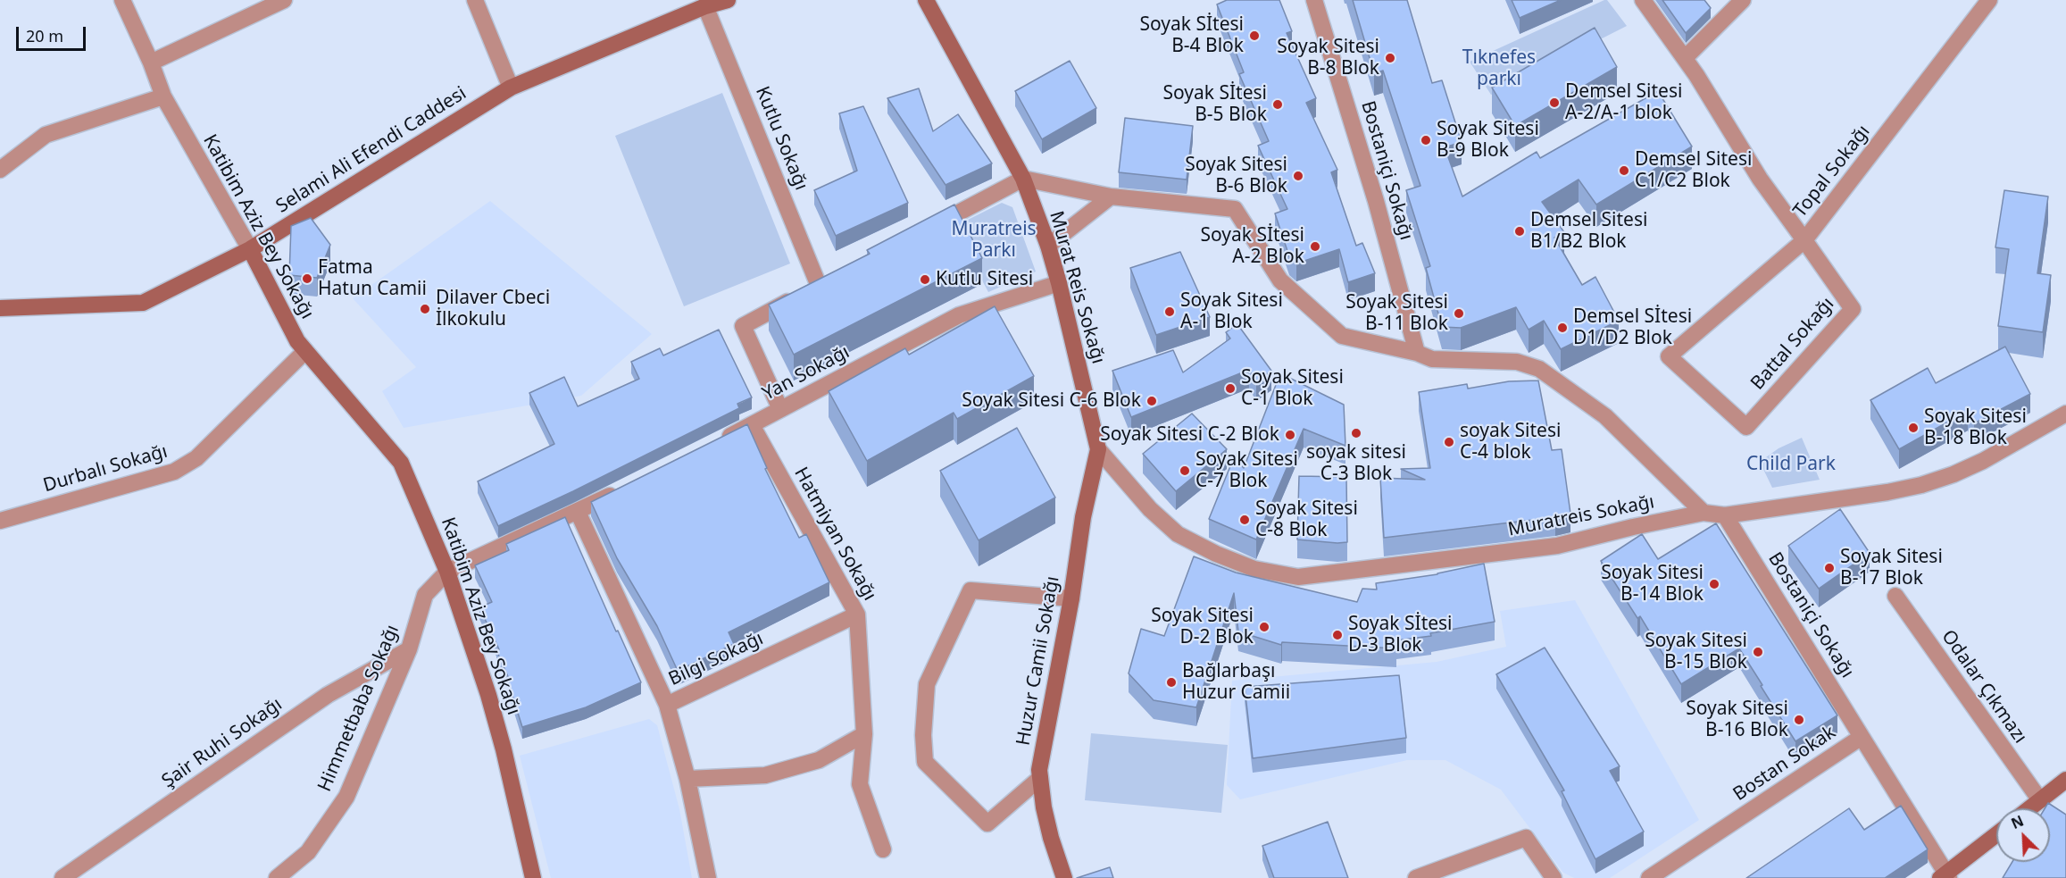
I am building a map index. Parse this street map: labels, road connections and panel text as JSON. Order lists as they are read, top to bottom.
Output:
{
  "streets": {
    "street": [
      "Kutlu Sokağı",
      "Selami Ali Efendi Caddesi",
      "Bostaniçi Sokağı",
      "Topal Sokağı",
      "Katibim Aziz Bey Sokağı",
      "Murat Reis Sokağı",
      "Battal Sokağı",
      "Yan Sokağı",
      "Durbalı Sokağı",
      "Muratreis Sokağı",
      "Hatmiyan Sokağı",
      "Bilgi Sokağı",
      "Huzur Camii Sokağı",
      "Odalar Çıkmazı",
      "Himmetbaba Sokağı",
      "Şair Ruhi Sokağı",
      "Bostan Sokak"
    ]
  },
  "crossings": [
    ["Kutlu Sokağı", "Selami Ali Efendi Caddesi"],
    ["Kutlu Sokağı", "Yan Sokağı"],
    ["Selami Ali Efendi Caddesi", "Katibim Aziz Bey Sokağı"],
    ["Bostaniçi Sokağı", "Muratreis Sokağı"],
    ["Bostaniçi Sokağı", "Bostan Sokak"],
    ["Topal Sokağı", "Battal Sokağı"],
    ["Katibim Aziz Bey Sokağı", "Durbalı Sokağı"],
    ["Katibim Aziz Bey Sokağı", "Himmetbaba Sokağı"],
    ["Murat Reis Sokağı", "Yan Sokağı"],
    ["Murat Reis Sokağı", "Muratreis Sokağı"],
    ["Murat Reis Sokağı", "Huzur Camii Sokağı"],
    ["Yan Sokağı", "Hatmiyan Sokağı"],
    ["Muratreis Sokağı", "Huzur Camii Sokağı"],
    ["Hatmiyan Sokağı", "Bilgi Sokağı"],
    ["Himmetbaba Sokağı", "Şair Ruhi Sokağı"]
  ],
  "parks": ["Tıknefes parkı", "Muratreis Parkı", "Child Park"],
  "places": [
    "Soyak Sİtesi B-4 Blok",
    "Soyak Sitesi B-8 Blok",
    "Demsel Sitesi A-2/A-1 blok",
    "Soyak Sİtesi B-5 Blok",
    "Soyak Sitesi B-9 Blok",
    "Demsel Sitesi C1/C2 Blok",
    "Soyak Sitesi B-6 Blok",
    "Demsel Sitesi B1/B2 Blok",
    "Soyak Sİtesi A-2 Blok",
    "Fatma Hatun Camii",
    "Kutlu Sitesi",
    "Dilaver Cbeci İlkokulu",
    "Soyak Sitesi A-1 Blok",
    "Soyak Sitesi B-11 Blok",
    "Demsel Sİtesi D1/D2 Blok",
    "Soyak Sitesi C-1 Blok",
    "Soyak Sitesi C-6 Blok",
    "Soyak Sitesi B-18 Blok",
    "soyak sitesi C-3 Blok",
    "Soyak Sitesi C-2 Blok",
    "soyak Sitesi C-4 blok",
    "Soyak Sitesi C-7 Blok",
    "Soyak Sitesi C-8 Blok",
    "Soyak Sitesi B-17 Blok",
    "Soyak Sitesi B-14 Blok",
    "Soyak Sitesi D-2 Blok",
    "Soyak Sİtesi D-3 Blok",
    "Soyak Sitesi B-15 Blok",
    "Bağlarbaşı Huzur Camii",
    "Soyak Sitesi B-16 Blok"
  ],
  "scale_bar": "20 m",
  "north": "top left"
}
